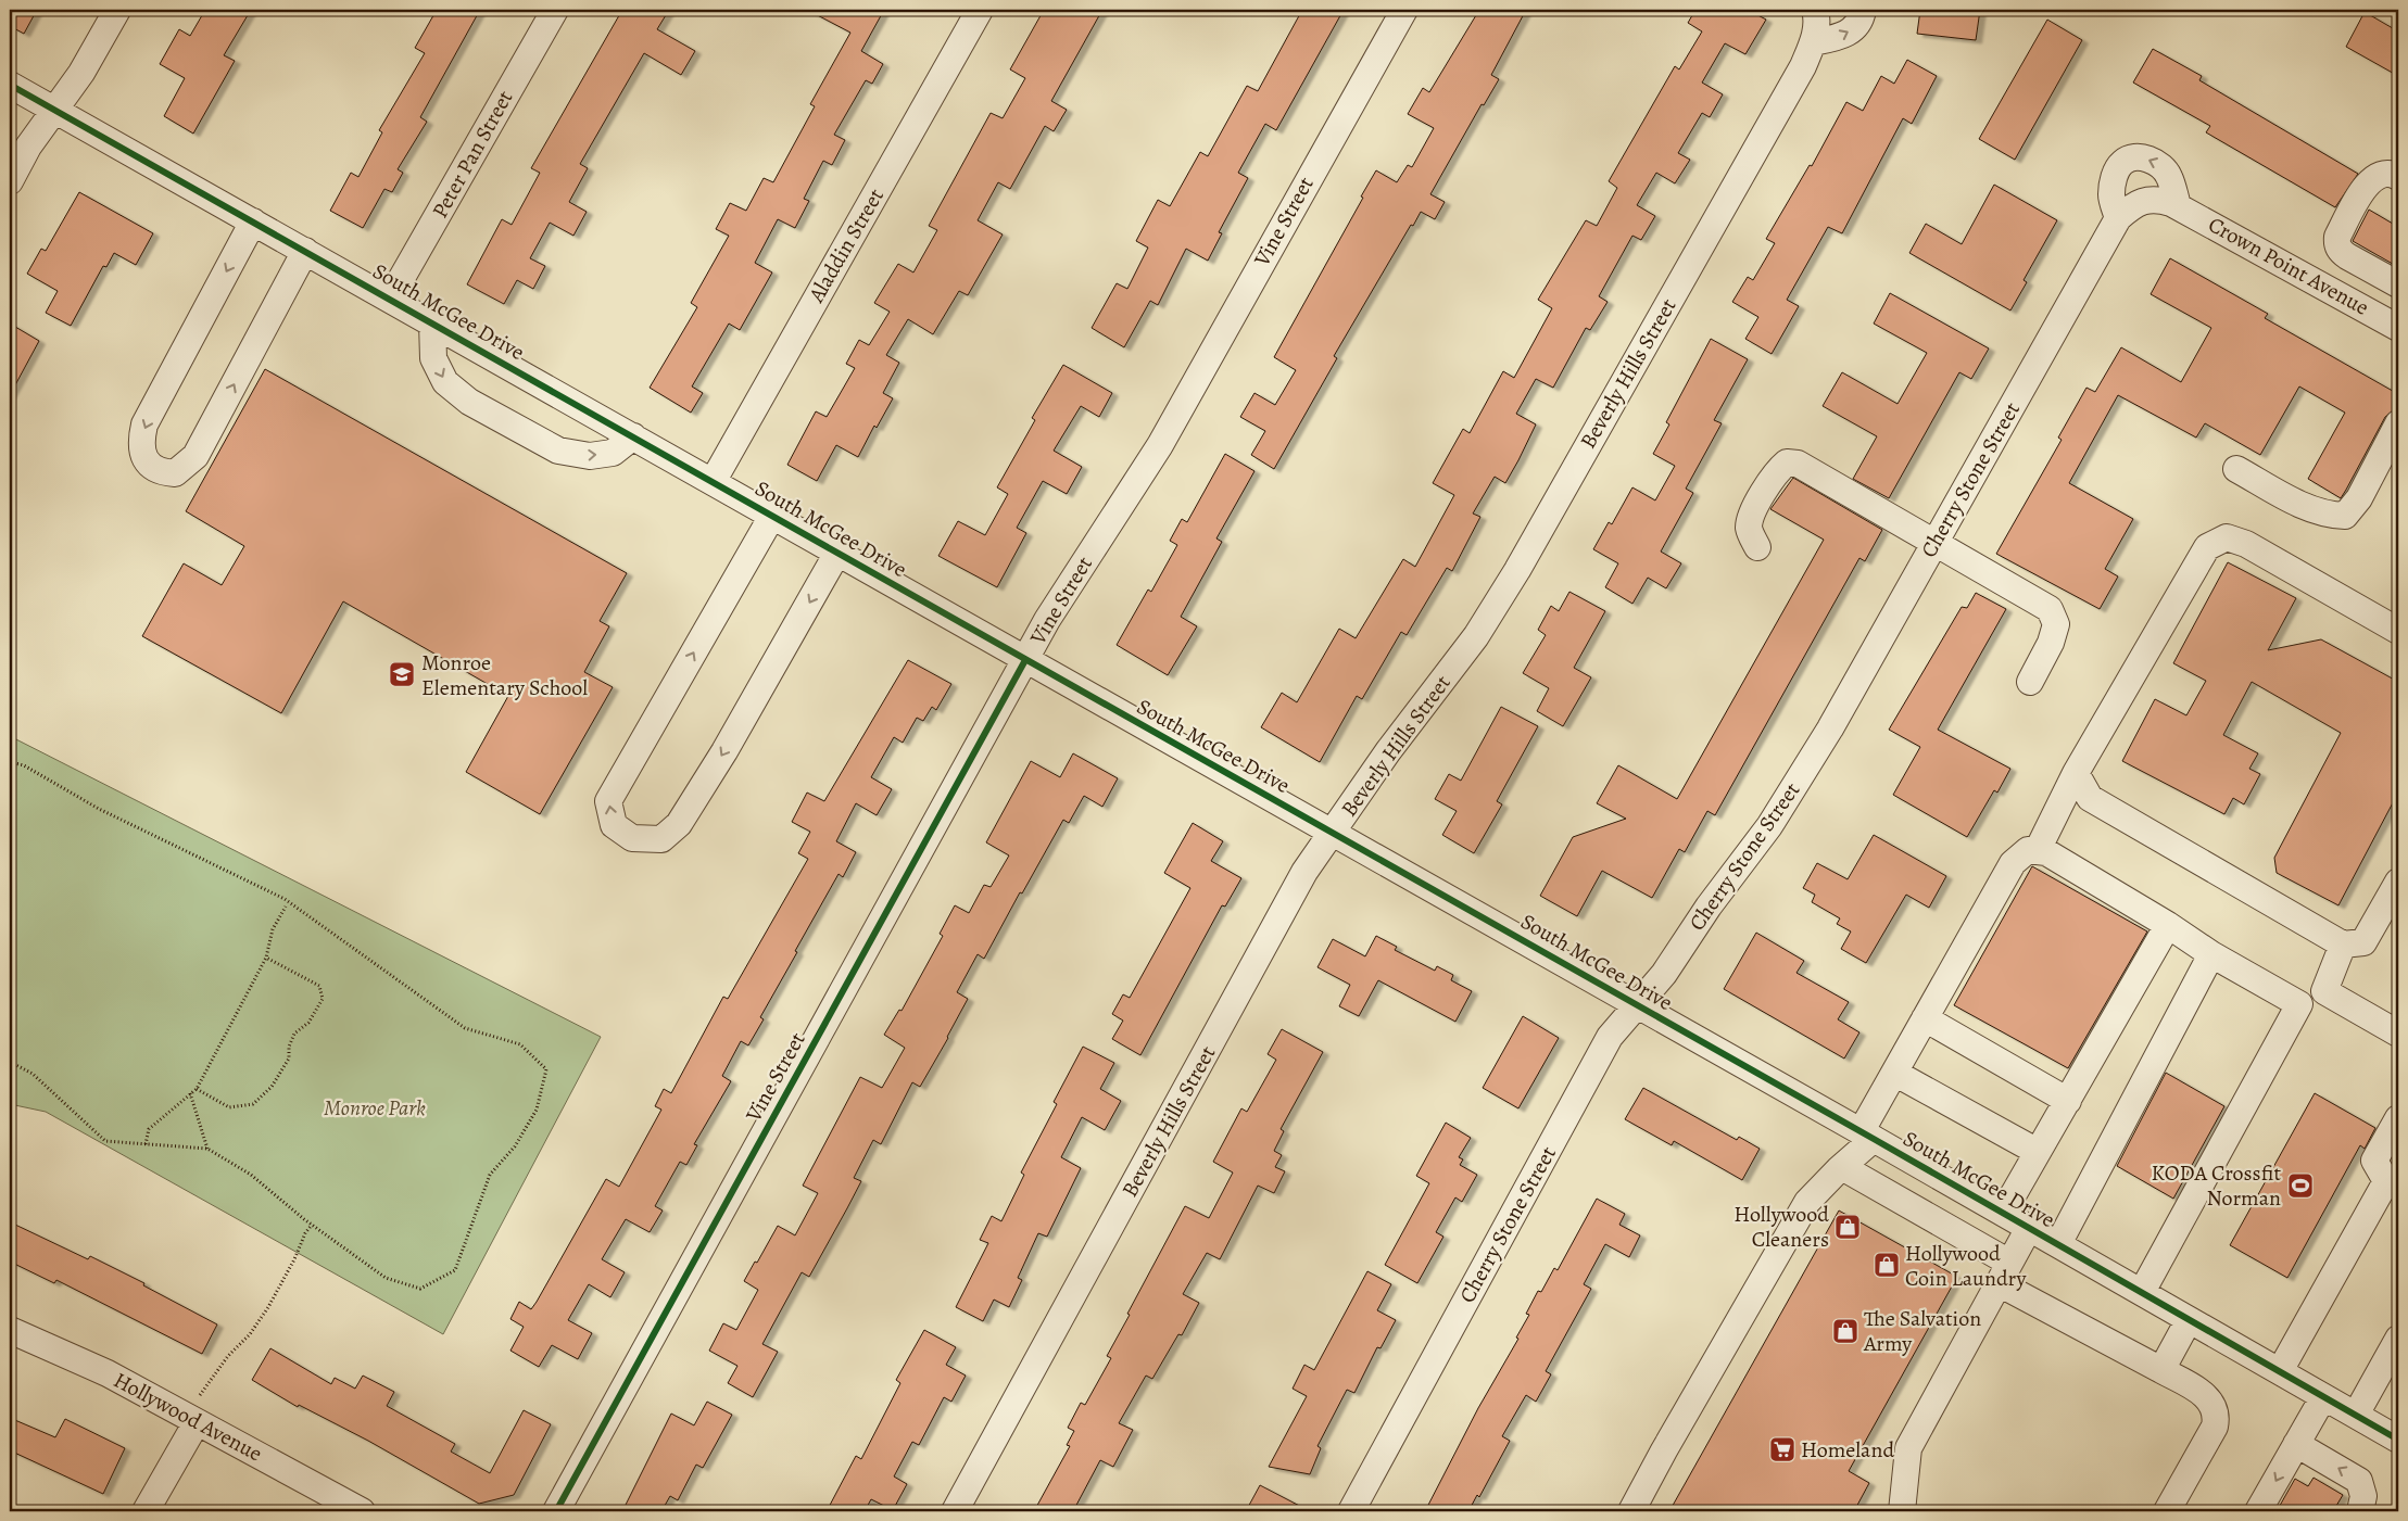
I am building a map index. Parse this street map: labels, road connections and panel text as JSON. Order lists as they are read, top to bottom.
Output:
{
  "streets": {
    "street": [
      "Peter Pan Street",
      "Vine Street",
      "Aladdin Street",
      "Crown Point Avenue",
      "South McGee Drive",
      "Beverly Hills Street",
      "Cherry Stone Street",
      "Hollywood Avenue"
    ]
  },
  "crossings": [
    ["Peter Pan Street", "South McGee Drive"],
    ["Vine Street", "South McGee Drive"],
    ["Aladdin Street", "South McGee Drive"],
    ["Crown Point Avenue", "Cherry Stone Street"],
    ["South McGee Drive", "Beverly Hills Street"],
    ["South McGee Drive", "Cherry Stone Street"]
  ],
  "parks": ["Monroe Park"],
  "places": {
    "school or university": ["Monroe Elementary School"],
    "sports": ["KODA Crossfit Norman"],
    "shop": ["Hollywood Cleaners", "Hollywood Coin Laundry", "The Salvation Army"],
    "supermarket": ["Homeland"]
  }
}
